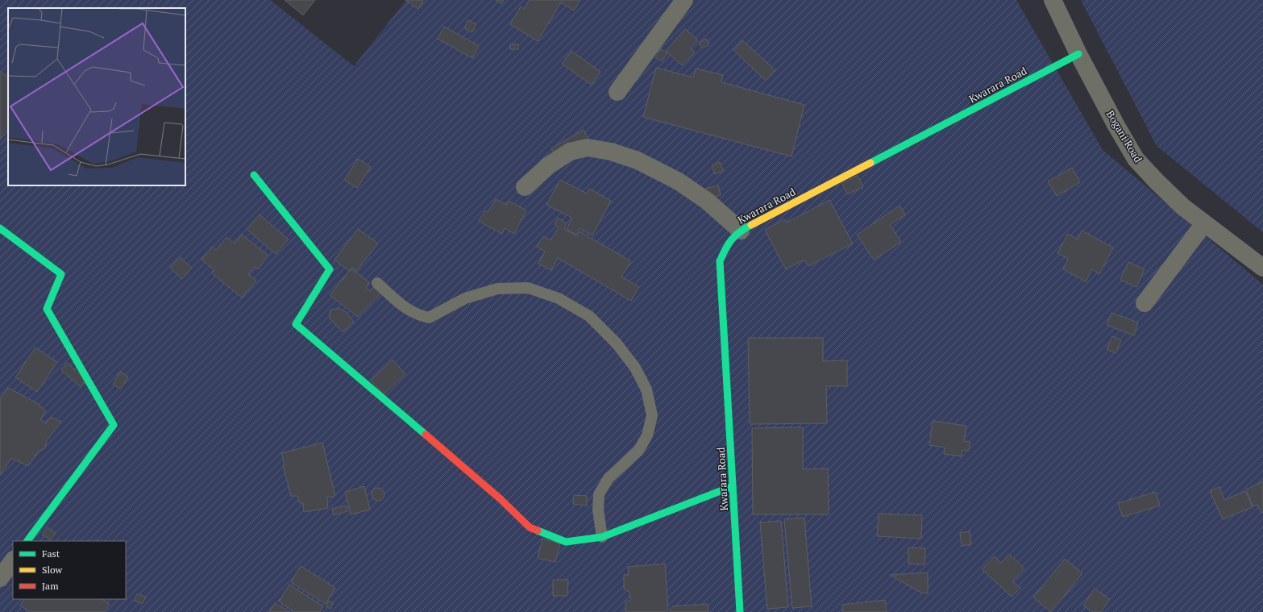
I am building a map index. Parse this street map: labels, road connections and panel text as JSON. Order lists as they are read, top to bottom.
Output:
{
  "streets": {
    "street": ["Kwarara Road", "Bogani Road"]
  },
  "crossings": [
    ["Kwarara Road", "Bogani Road"]
  ],
  "legend": ["Fast", "Slow", "Jam"]
}
